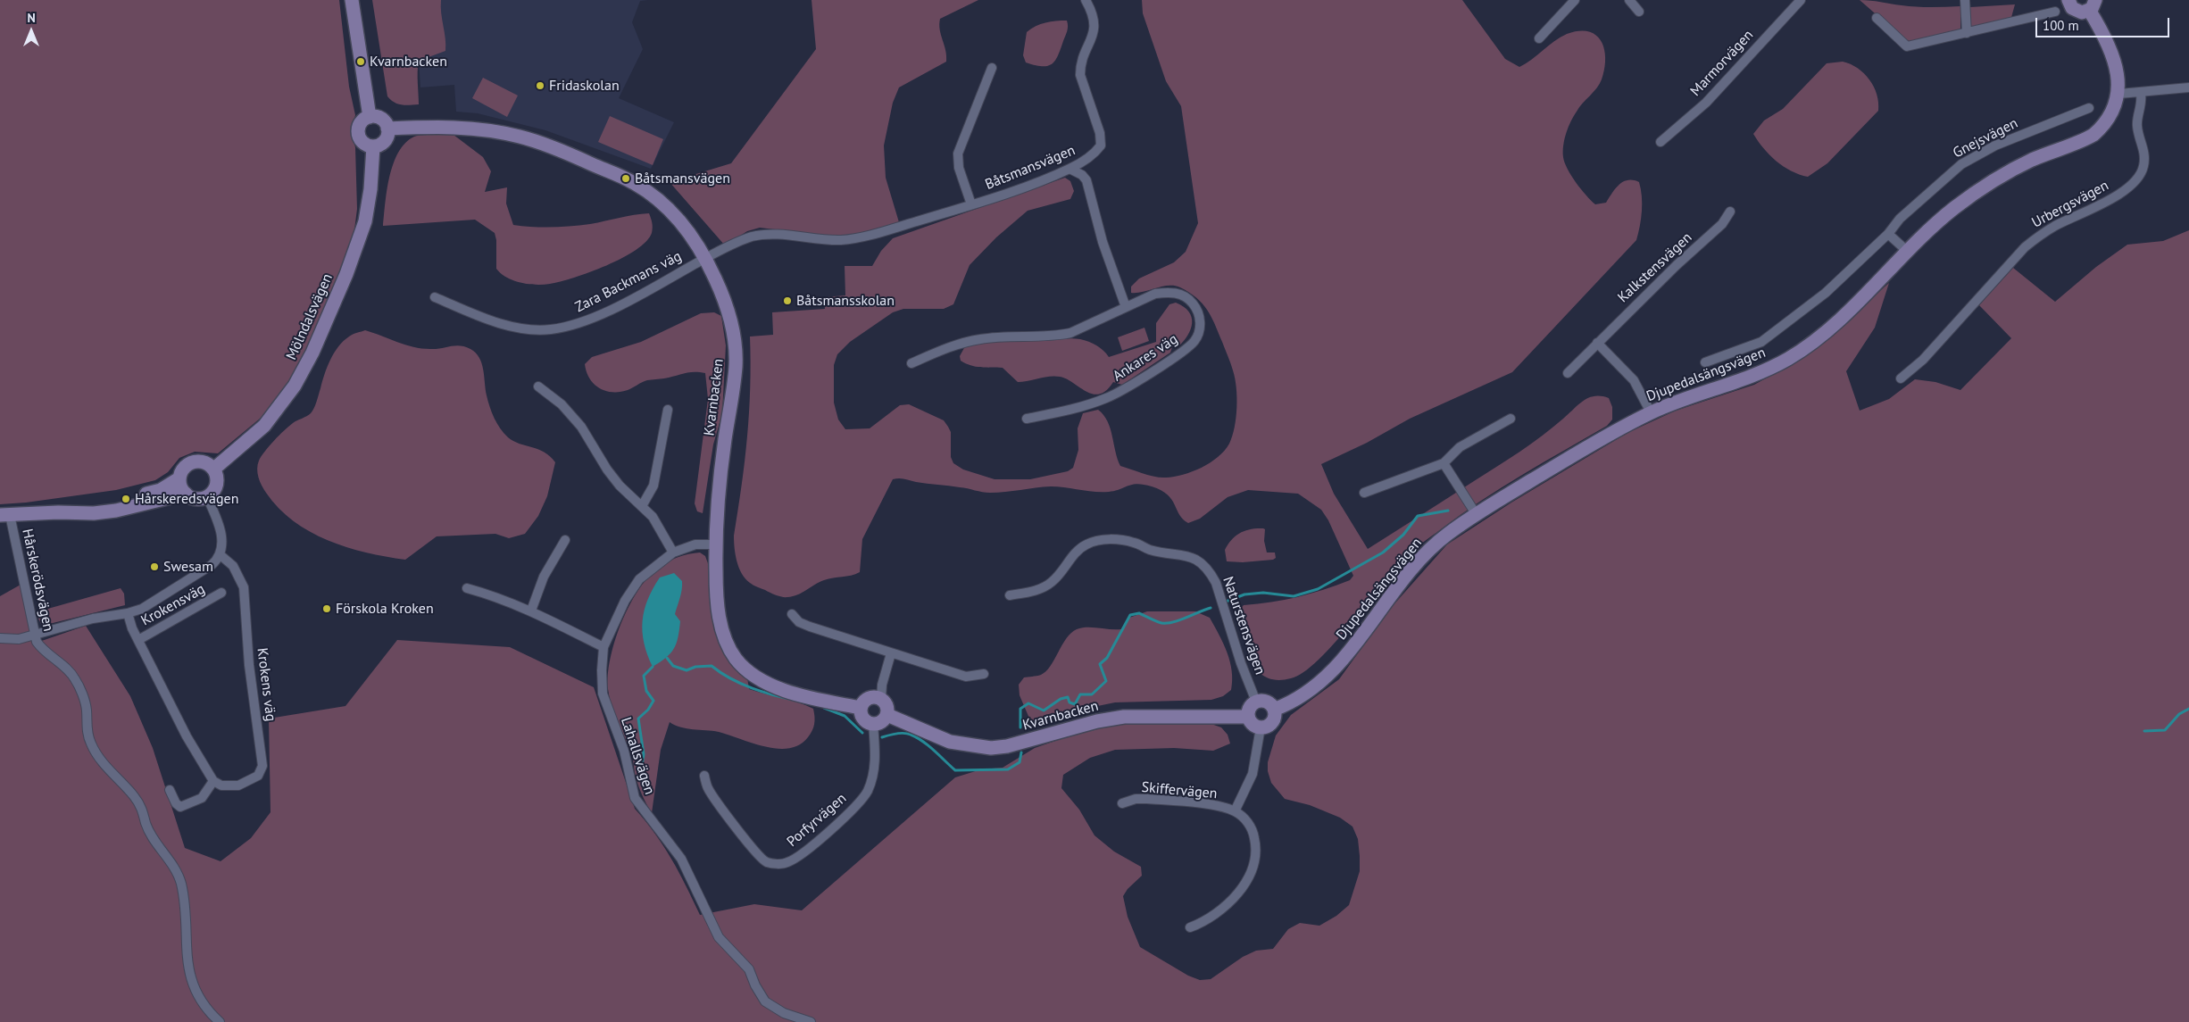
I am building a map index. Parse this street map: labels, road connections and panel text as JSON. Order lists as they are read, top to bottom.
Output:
{
  "streets": {
    "street": [
      "Marmorvägen",
      "Gnejsvägen",
      "Båtsmansvägen",
      "Urbergsvägen",
      "Kalkstensvägen",
      "Zara Backmans väg",
      "Mölndalsvägen",
      "Ankares väg",
      "Djupedalsängsvägen",
      "Kvarnbacken",
      "Hårskerödsvägen",
      "Krokensväg",
      "Naturstensvägen",
      "Krokens väg",
      "Lahallsvägen",
      "Skiffervägen",
      "Porfyrvägen"
    ]
  },
  "crossings": [
    ["Båtsmansvägen", "Zara Backmans väg"],
    ["Båtsmansvägen", "Kvarnbacken"],
    ["Zara Backmans väg", "Kvarnbacken"],
    ["Mölndalsvägen", "Kvarnbacken"],
    ["Djupedalsängsvägen", "Kvarnbacken"],
    ["Djupedalsängsvägen", "Naturstensvägen"],
    ["Djupedalsängsvägen", "Skiffervägen"],
    ["Kvarnbacken", "Naturstensvägen"],
    ["Kvarnbacken", "Lahallsvägen"],
    ["Kvarnbacken", "Skiffervägen"],
    ["Kvarnbacken", "Porfyrvägen"],
    ["Naturstensvägen", "Skiffervägen"]
  ],
  "places": [
    "Kvarnbacken",
    "Fridaskolan",
    "Båtsmansvägen",
    "Båtsmansskolan",
    "Hårskeredsvägen",
    "Swesam",
    "Förskola Kroken"
  ],
  "scale_bar": "100 m",
  "north": "top"
}
